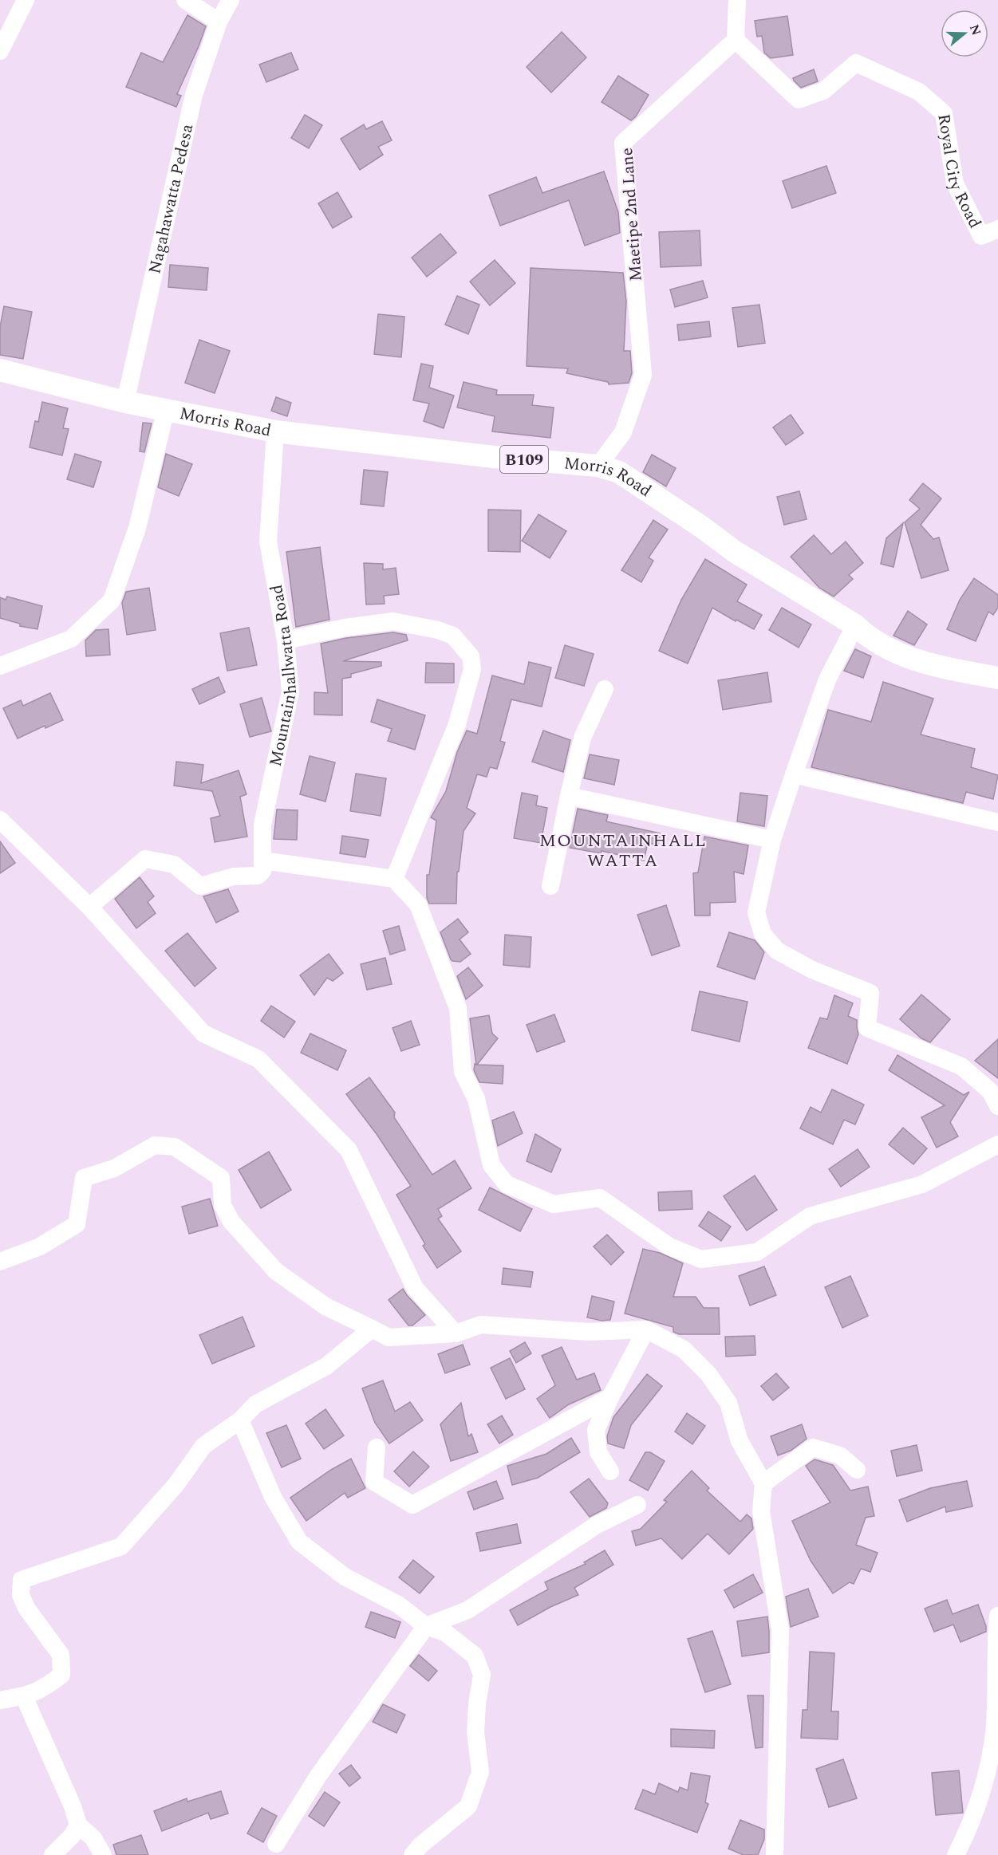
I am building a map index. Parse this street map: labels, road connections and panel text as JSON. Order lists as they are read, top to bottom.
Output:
{
  "streets": {
    "main road": ["Morris Road", "B109"],
    "street": [
      "Royal City Road",
      "Nagahawatta Pedesa",
      "Maetipe 2nd Lane",
      "Mountainhallwatta Road"
    ]
  },
  "crossings": [
    ["Royal City Road", "Maetipe 2nd Lane"],
    ["Nagahawatta Pedesa", "Morris Road"],
    ["Maetipe 2nd Lane", "Morris Road"],
    ["Morris Road", "Mountainhallwatta Road"]
  ],
  "districts": ["MOUNTAINHALL WATTA"],
  "north": "right"
}
